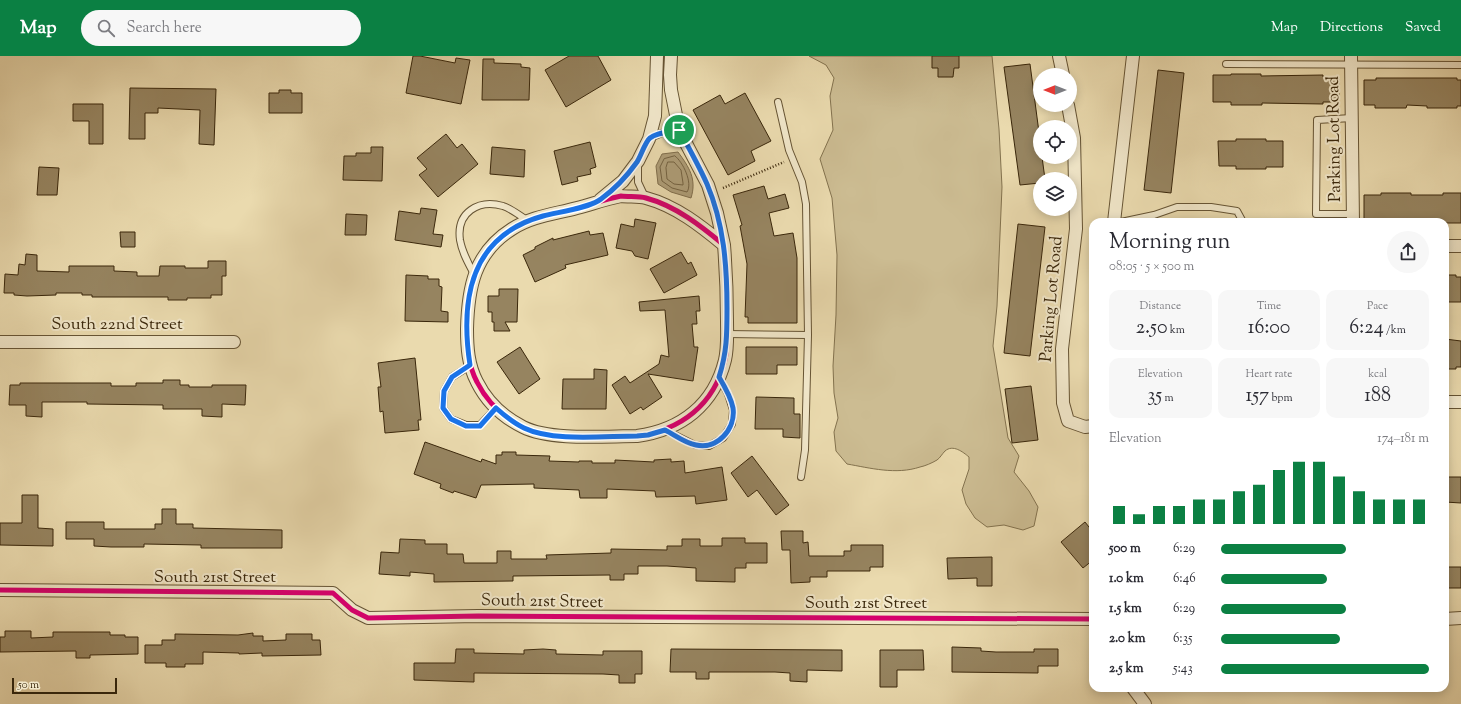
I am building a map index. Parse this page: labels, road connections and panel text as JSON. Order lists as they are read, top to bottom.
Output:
{
  "streets": {
    "street": ["Parking Lot Road", "South 22nd Street", "South 21st Street"]
  },
  "scale_bar": "50 m",
  "north": "left",
  "page": {
    "header": "Map",
    "search": "Search here",
    "nav": ["Map", "Directions", "Saved"],
    "heading": ["Morning run", "08:05 · 5 × 500 m"],
    "stats": [
      ["Distance", "2.50 km"],
      ["Time", "16:00"],
      ["Pace", "6:24 /km"],
      ["Elevation", "35 m"],
      ["Heart rate", "157 bpm"],
      ["kcal", "188"]
    ],
    "chart": ["Elevation", "174–181 m"],
    "list": [
      {
        "name": "500 m",
        "note": "6:29"
      },
      {
        "name": "1.0 km",
        "note": "6:46"
      },
      {
        "name": "1.5 km",
        "note": "6:29"
      },
      {
        "name": "2.0 km",
        "note": "6:35"
      },
      {
        "name": "2.5 km",
        "note": "5:43"
      }
    ],
    "scale": "50 m"
  }
}
